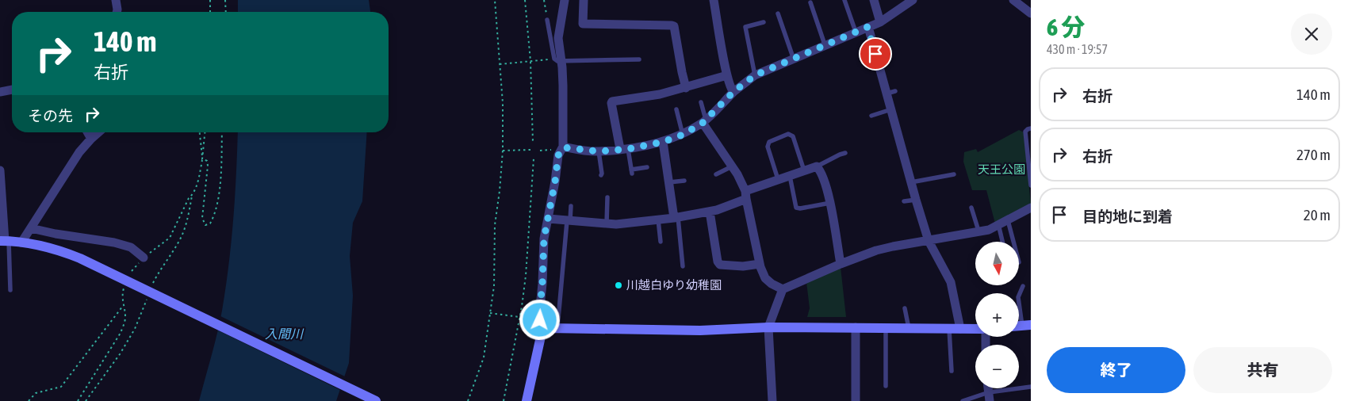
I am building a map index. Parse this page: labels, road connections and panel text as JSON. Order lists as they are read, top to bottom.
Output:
{
  "water": ["入間川"],
  "parks": ["天王公園"],
  "places": ["川越白ゆり幼稚園"],
  "north": "bottom",
  "page": {
    "heading": ["6 分", "430 m · 19:57"],
    "turn": ["140 m", "右折"],
    "list": [
      {
        "name": "右折",
        "value": "140 m"
      },
      {
        "name": "右折",
        "value": "270 m"
      },
      {
        "name": "目的地に到着",
        "value": "20 m"
      }
    ],
    "then": "その先",
    "map_buttons": ["+", "−"],
    "buttons": ["終了", "共有"]
  }
}
